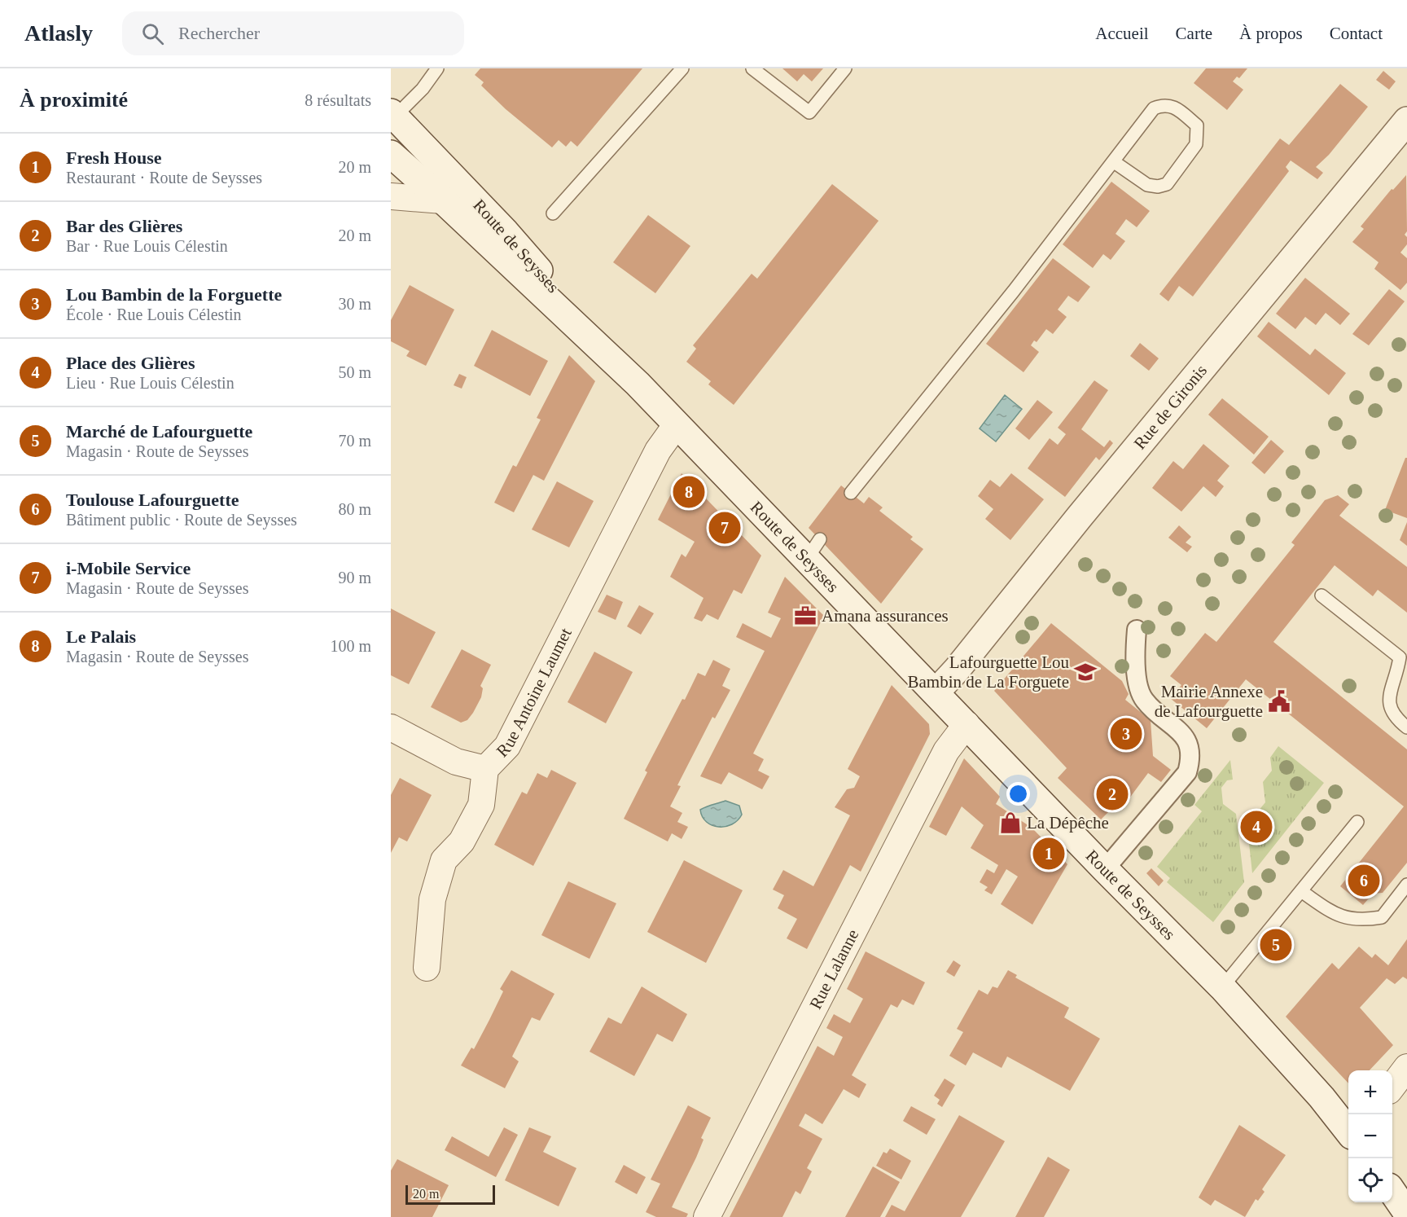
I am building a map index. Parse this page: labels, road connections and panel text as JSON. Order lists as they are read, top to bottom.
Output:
{
  "streets": {
    "main road": ["Route de Seysses", "Rue de Gironis"],
    "street": ["Rue Antoine Laumet", "Rue Lalanne"]
  },
  "crossings": [
    ["Route de Seysses", "Rue de Gironis"],
    ["Route de Seysses", "Rue Antoine Laumet"],
    ["Route de Seysses", "Rue Lalanne"]
  ],
  "places": {
    "office": ["Amana assurances"],
    "school or university": ["Lafourguette Lou Bambin de La Forguete"],
    "public building": ["Mairie Annexe de Lafourguette"],
    "shop": ["La Dépêche"]
  },
  "scale_bar": "20 m",
  "page": {
    "header": "Atlasly",
    "search": "Rechercher",
    "nav": [
      "Accueil",
      "Carte",
      "À propos",
      "Contact"
    ],
    "heading": ["À proximité", "8 résultats"],
    "list": [
      {
        "mark": "1",
        "name": "Fresh House",
        "note": "Restaurant · Route de Seysses",
        "value": "20 m"
      },
      {
        "mark": "2",
        "name": "Bar des Glières",
        "note": "Bar · Rue Louis Célestin",
        "value": "20 m"
      },
      {
        "mark": "3",
        "name": "Lou Bambin de la Forguette",
        "note": "École · Rue Louis Célestin",
        "value": "30 m"
      },
      {
        "mark": "4",
        "name": "Place des Glières",
        "note": "Lieu · Rue Louis Célestin",
        "value": "50 m"
      },
      {
        "mark": "5",
        "name": "Marché de Lafourguette",
        "note": "Magasin · Route de Seysses",
        "value": "70 m"
      },
      {
        "mark": "6",
        "name": "Toulouse Lafourguette",
        "note": "Bâtiment public · Route de Seysses",
        "value": "80 m"
      },
      {
        "mark": "7",
        "name": "i-Mobile Service",
        "note": "Magasin · Route de Seysses",
        "value": "90 m"
      },
      {
        "mark": "8",
        "name": "Le Palais",
        "note": "Magasin · Route de Seysses",
        "value": "100 m"
      }
    ],
    "pins": [
      "8",
      "7",
      "3",
      "2",
      "4",
      "1",
      "6",
      "5"
    ],
    "map_buttons": ["+", "−"],
    "scale": "20 m"
  }
}
